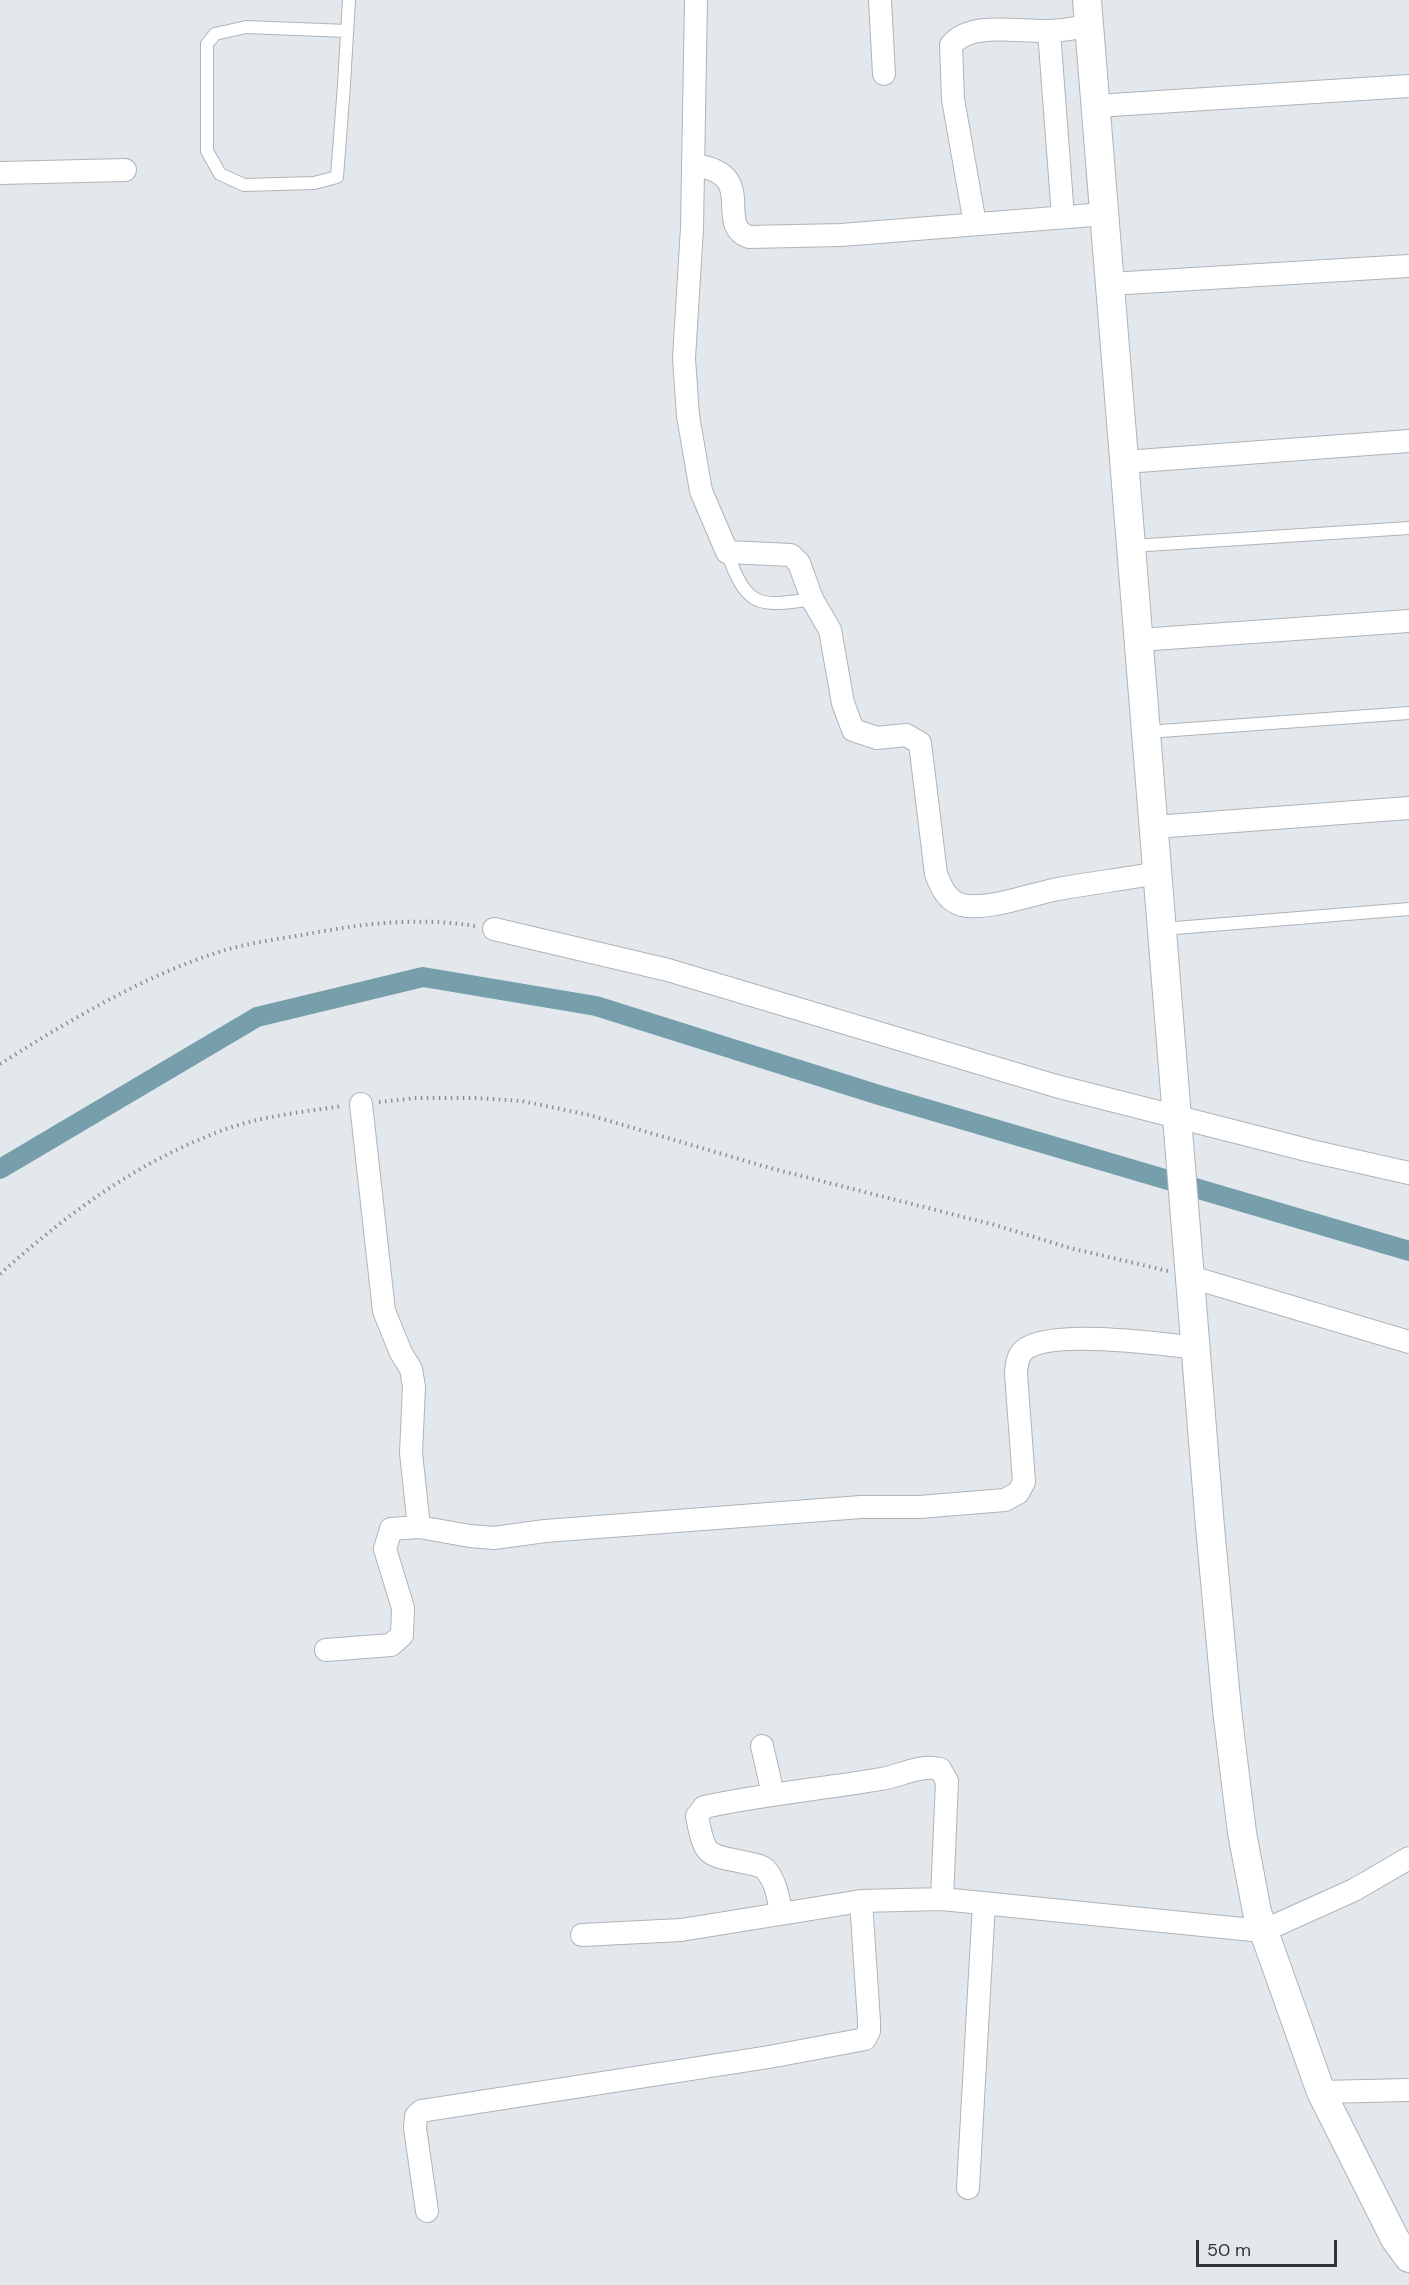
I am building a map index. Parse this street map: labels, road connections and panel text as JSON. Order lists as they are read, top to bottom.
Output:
{
  "scale_bar": "50 m"
}
